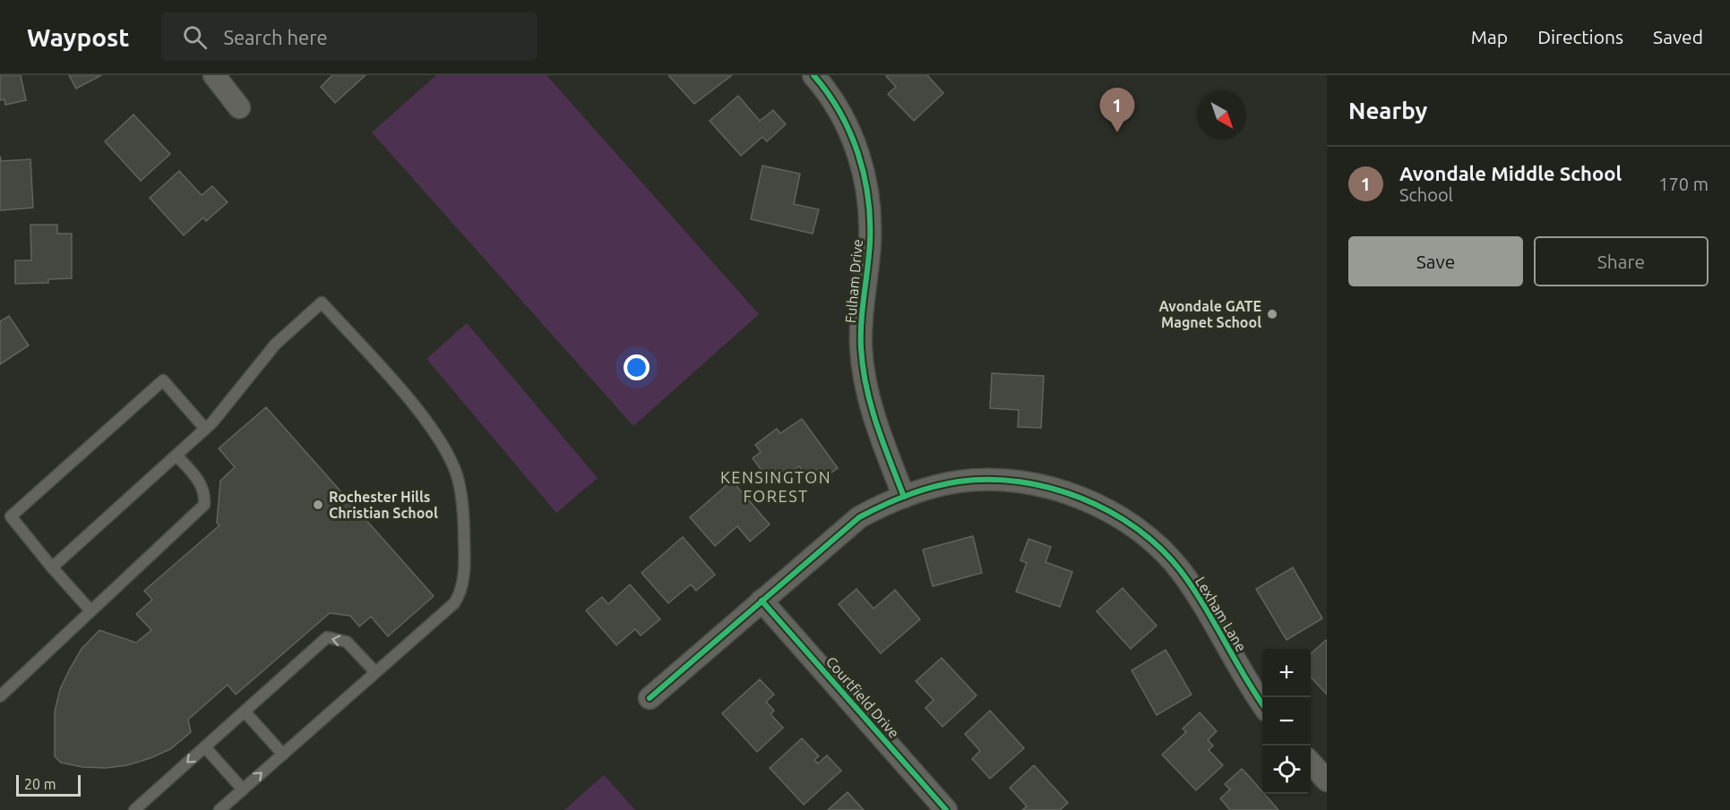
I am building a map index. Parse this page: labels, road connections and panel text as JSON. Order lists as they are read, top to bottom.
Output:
{
  "streets": {
    "street": ["Fulham Drive", "Lexham Lane", "Courtfield Drive"]
  },
  "crossings": [
    ["Fulham Drive", "Lexham Lane"]
  ],
  "districts": ["KENSINGTON FOREST"],
  "places": ["Avondale GATE Magnet School", "Rochester Hills Christian School"],
  "scale_bar": "20 m",
  "north": "bottom right",
  "page": {
    "header": "Waypost",
    "search": "Search here",
    "nav": ["Map", "Directions", "Saved"],
    "heading": "Nearby",
    "pins": "1",
    "list": [
      {
        "mark": "1",
        "name": "Avondale Middle School",
        "note": "School",
        "value": "170 m"
      }
    ],
    "buttons": ["Save", "Share"],
    "map_buttons": ["+", "−"],
    "scale": "20 m"
  }
}
